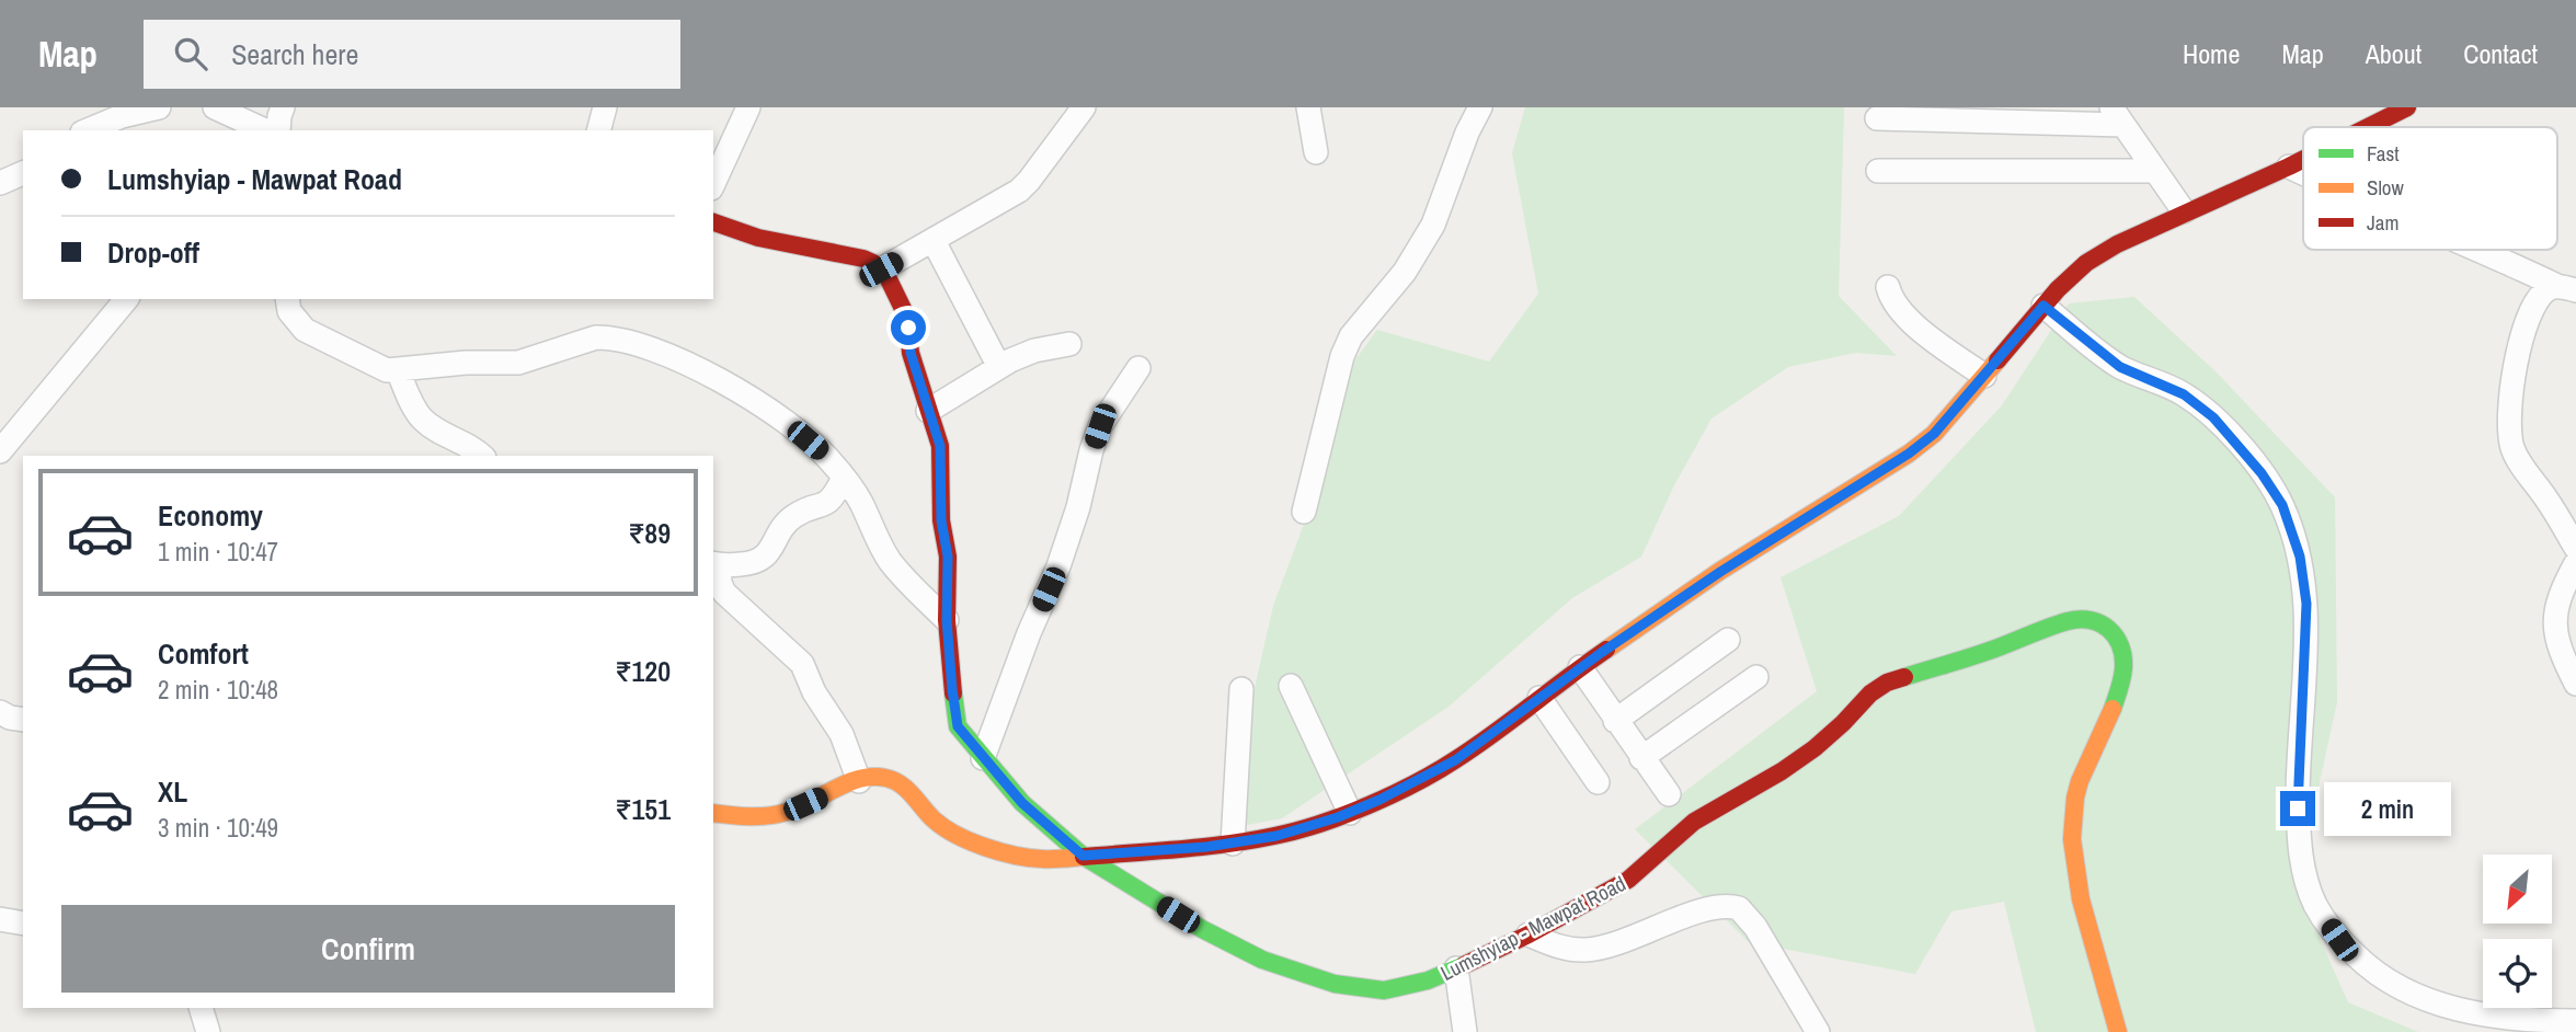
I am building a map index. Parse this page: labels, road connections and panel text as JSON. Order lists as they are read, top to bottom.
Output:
{
  "streets": {
    "street": ["Lumshyiap - Mawpat Road"]
  },
  "legend": ["Fast", "Slow", "Jam"],
  "north": "bottom left",
  "page": {
    "header": "Map",
    "search": "Search here",
    "nav": [
      "Home",
      "Map",
      "About",
      "Contact"
    ],
    "banner": ["Lumshyiap - Mawpat Road", "Drop-off"],
    "list": [
      {
        "name": "Economy",
        "note": "1 min · 10:47",
        "value": "₹89"
      },
      {
        "name": "Comfort",
        "note": "2 min · 10:48",
        "value": "₹120"
      },
      {
        "name": "XL",
        "note": "3 min · 10:49",
        "value": "₹151"
      }
    ],
    "bubble": "2 min",
    "buttons": "Confirm"
  }
}
